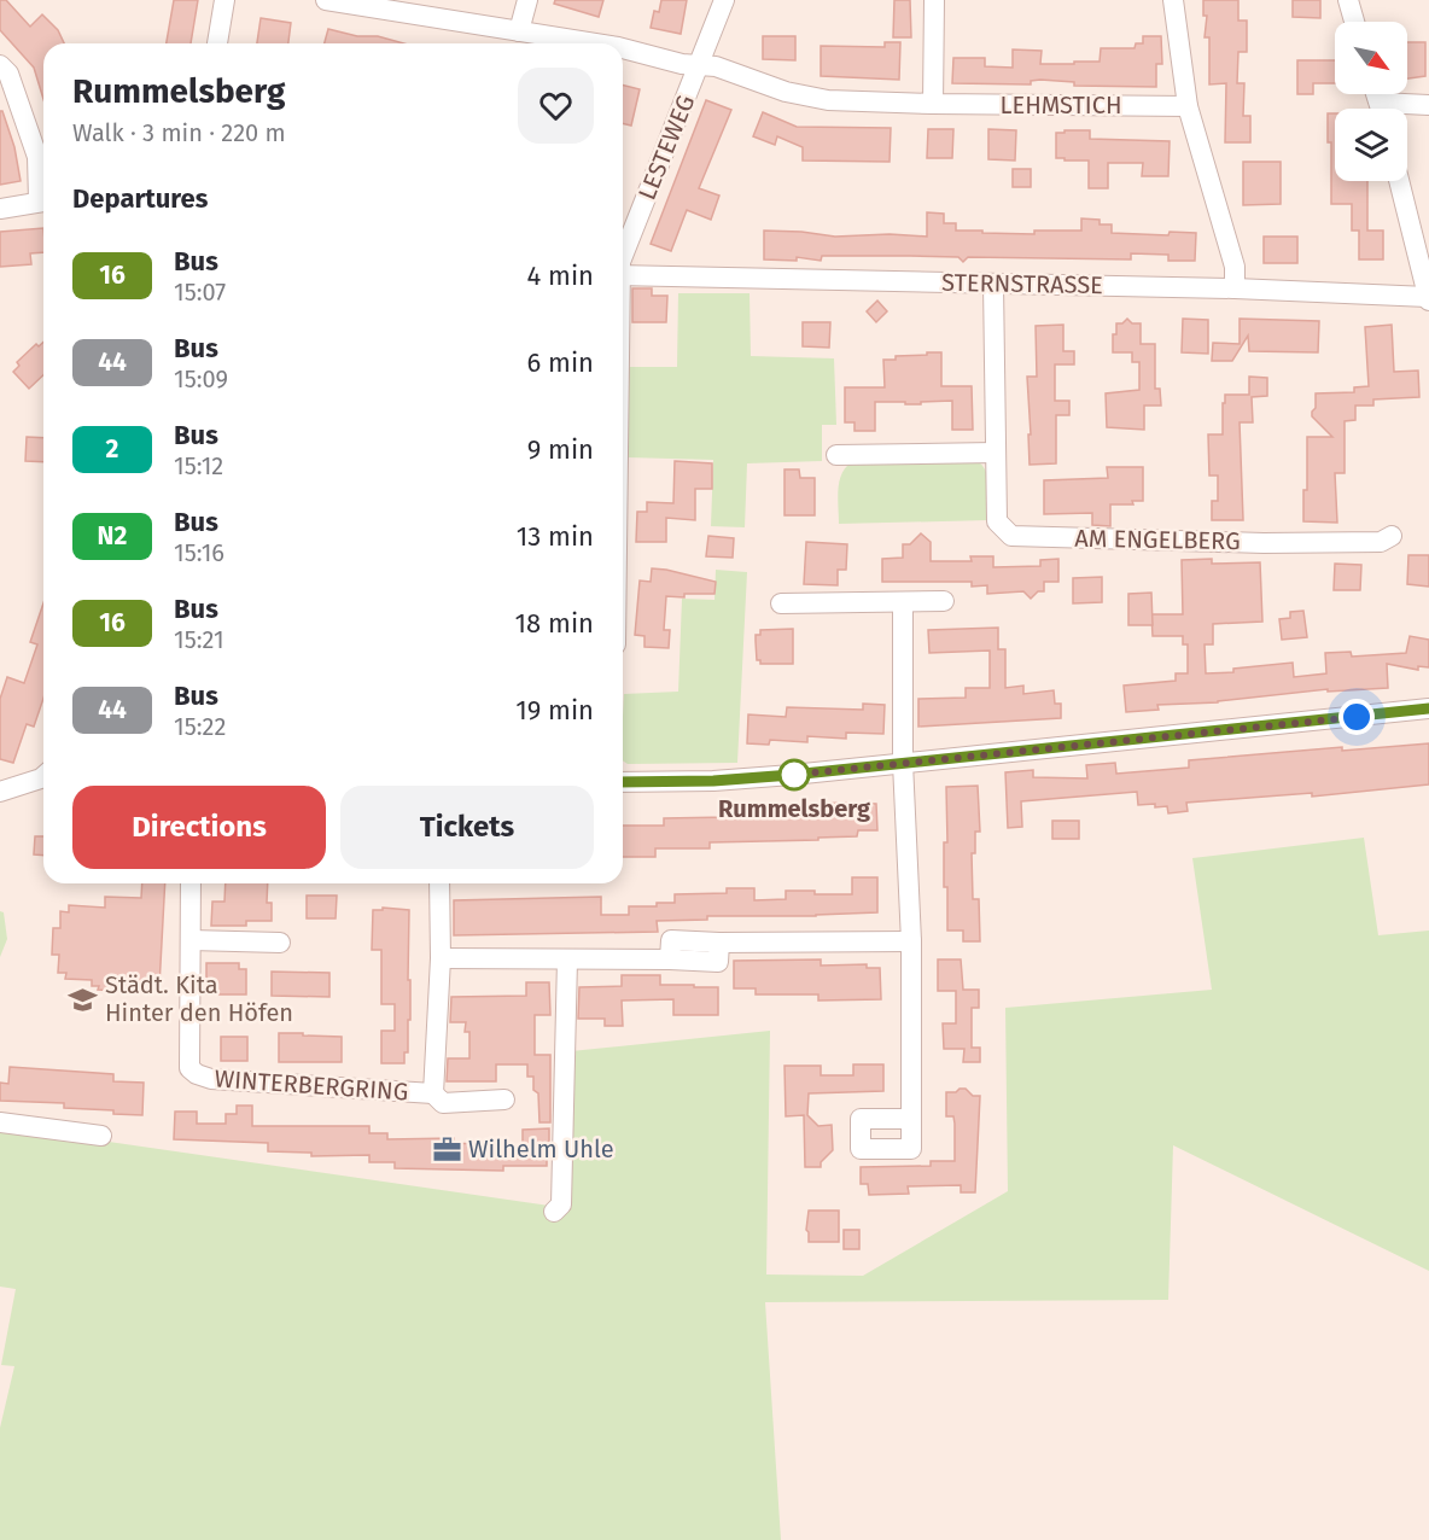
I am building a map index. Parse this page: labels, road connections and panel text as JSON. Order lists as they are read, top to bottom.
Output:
{
  "streets": {
    "street": [
      "LEHMSTICH",
      "LESTEWEG",
      "STERNSTRASSE",
      "AM ENGELBERG",
      "WINTERBERGRING"
    ]
  },
  "crossings": [
    ["LEHMSTICH", "LESTEWEG"],
    ["STERNSTRASSE", "AM ENGELBERG"]
  ],
  "places": {
    "other": ["Rummelsberg"],
    "school or university": ["Städt. Kita Hinter den Höfen"],
    "office": ["Wilhelm Uhle"]
  },
  "lines": ["bus line 16"],
  "north": "bottom right",
  "page": {
    "heading": [
      ["Rummelsberg", "Walk · 3 min · 220 m"],
      "Departures"
    ],
    "list": [
      {
        "mark": "16",
        "name": "Bus",
        "note": "15:07",
        "value": "4 min"
      },
      {
        "mark": "44",
        "name": "Bus",
        "note": "15:09",
        "value": "6 min"
      },
      {
        "mark": "2",
        "name": "Bus",
        "note": "15:12",
        "value": "9 min"
      },
      {
        "mark": "N2",
        "name": "Bus",
        "note": "15:16",
        "value": "13 min"
      },
      {
        "mark": "16",
        "name": "Bus",
        "note": "15:21",
        "value": "18 min"
      },
      {
        "mark": "44",
        "name": "Bus",
        "note": "15:22",
        "value": "19 min"
      }
    ],
    "buttons": ["Directions", "Tickets"]
  }
}
